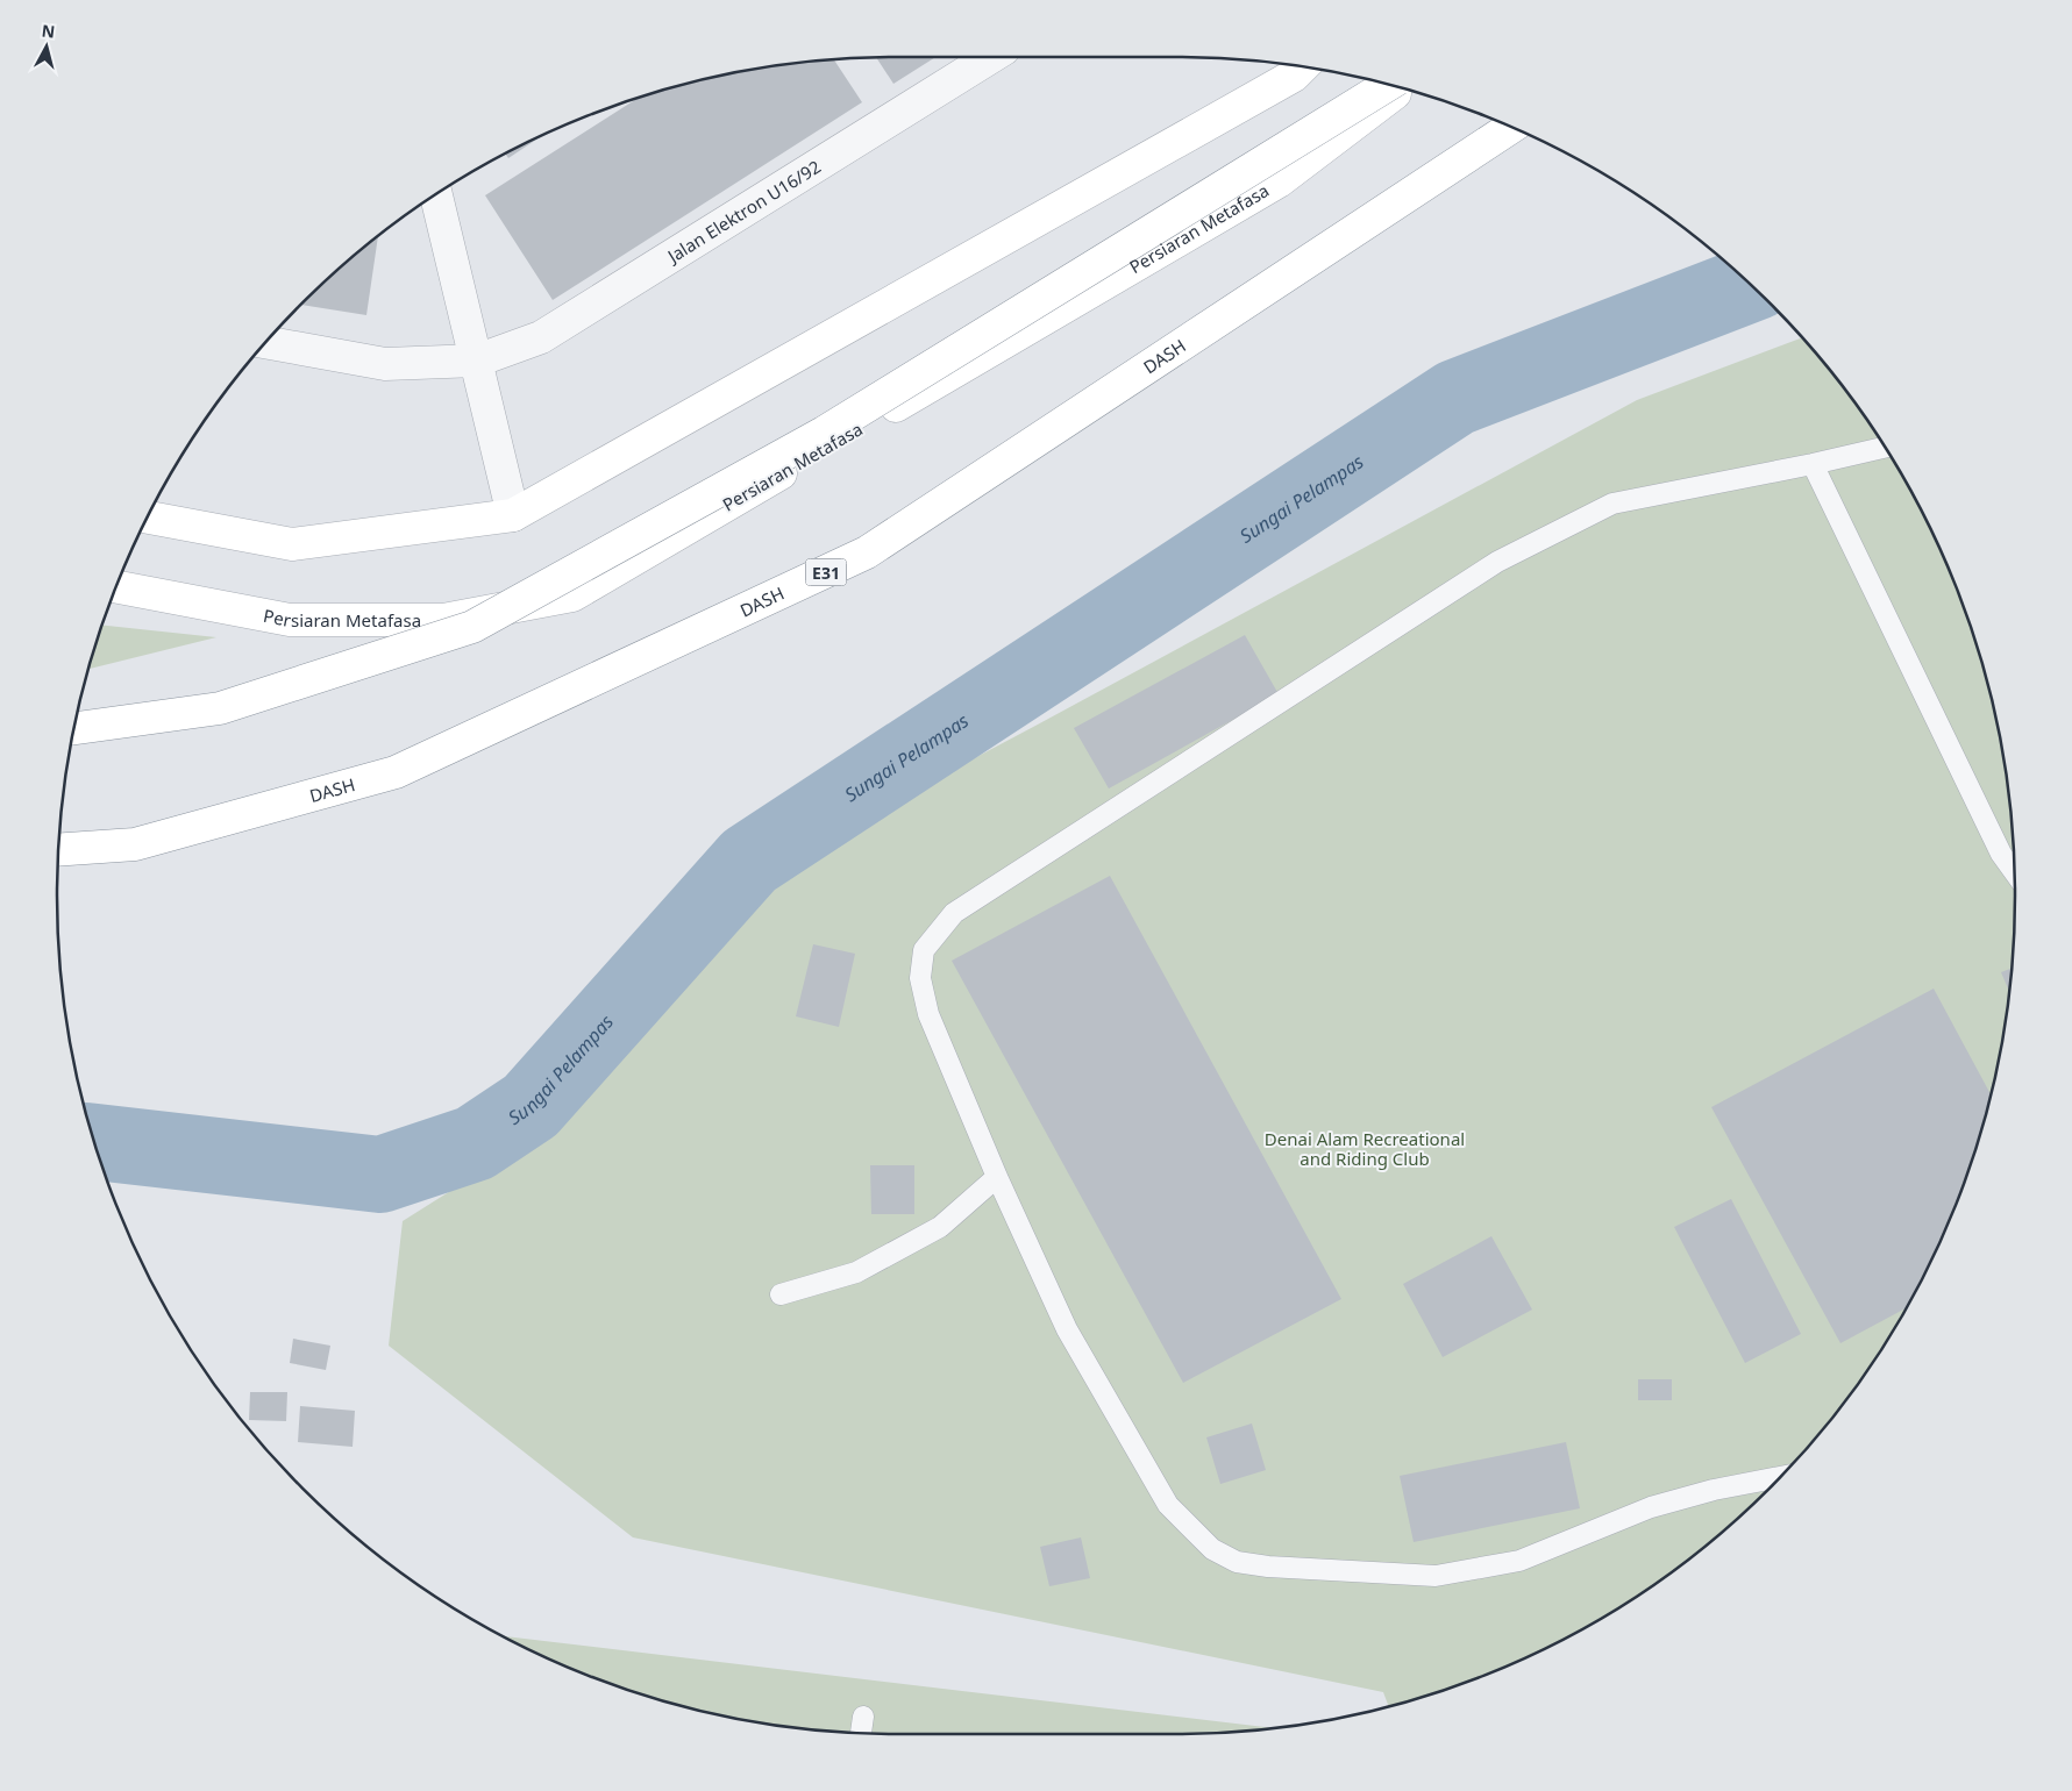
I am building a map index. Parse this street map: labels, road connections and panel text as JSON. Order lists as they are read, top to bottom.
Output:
{
  "streets": {
    "main road": ["Persiaran Metafasa", "DASH", "E31"],
    "street": ["Jalan Elektron U16/92"]
  },
  "water": ["Sungai Pelampas"],
  "parks": ["Denai Alam Recreational and Riding Club"],
  "north": "top"
}
